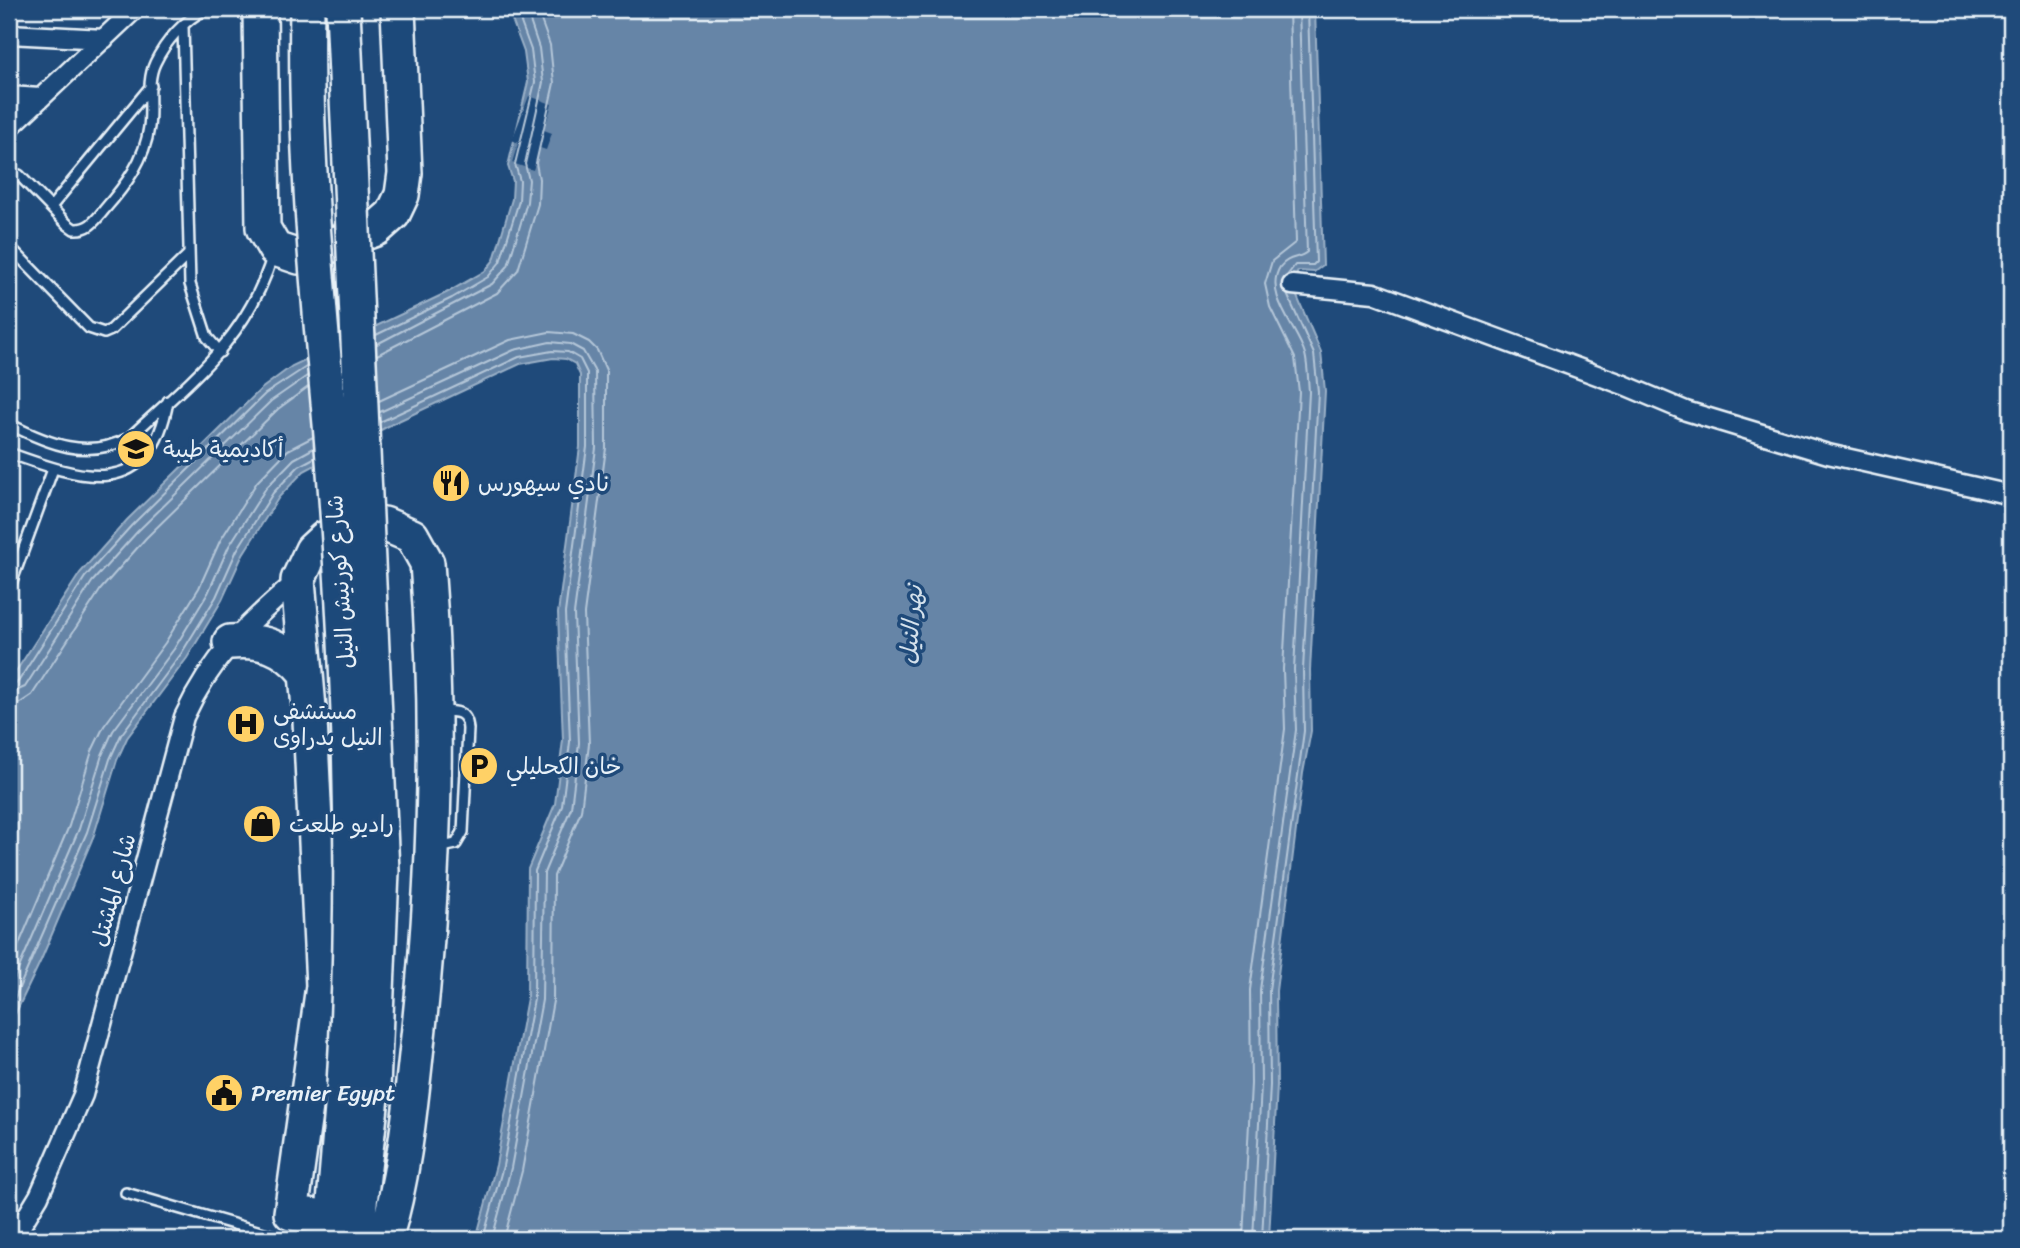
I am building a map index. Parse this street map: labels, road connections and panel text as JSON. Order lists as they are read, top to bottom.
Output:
{
  "streets": {
    "highway": ["شارع كورنيش النيل"],
    "street": ["شارع المشتل"]
  },
  "water": ["نهر النيل"],
  "places": {
    "school or university": ["أكاديمية طيبة"],
    "restaurant": ["نادي سيهورس"],
    "hospital": ["مستشفى النيل بدراوى"],
    "parking": ["خان الكحليلي"],
    "shop": ["راديو طلعت"],
    "public building": ["Premier Egypt"]
  }
}
